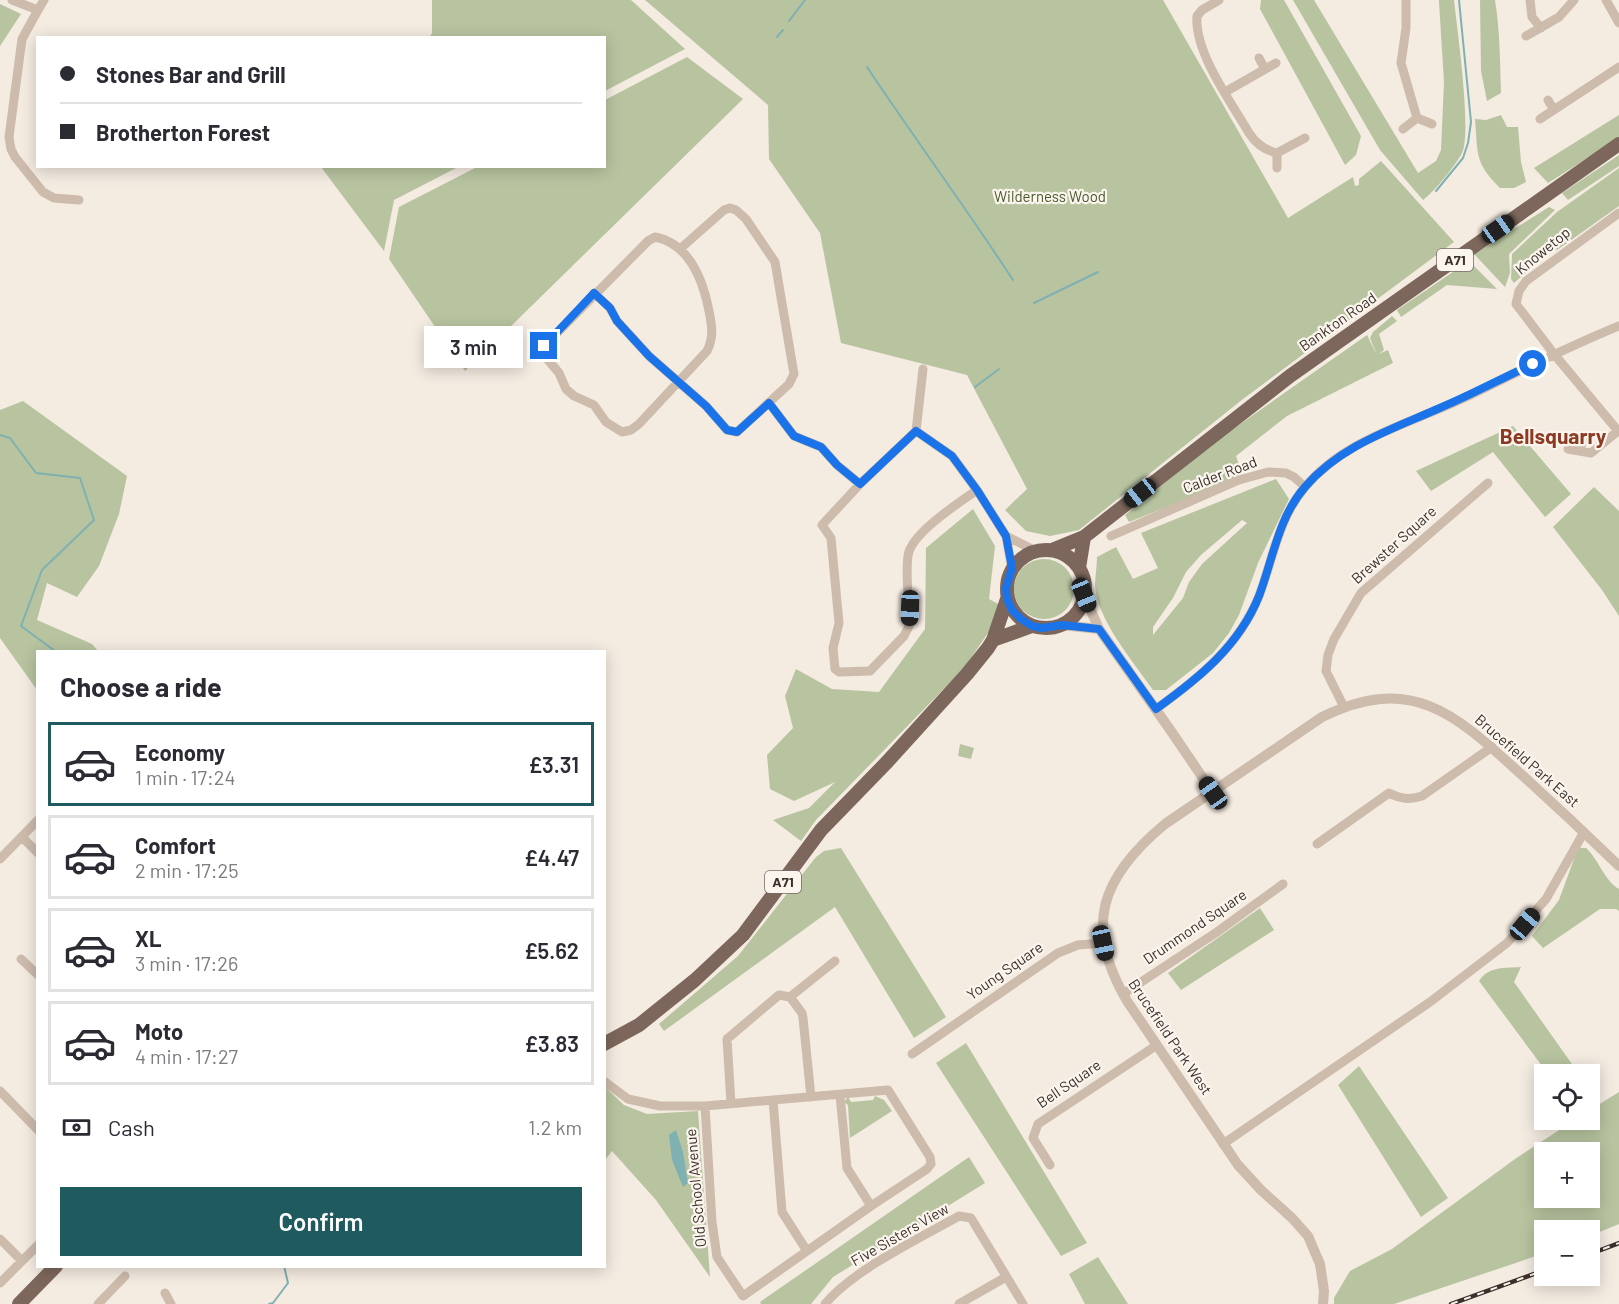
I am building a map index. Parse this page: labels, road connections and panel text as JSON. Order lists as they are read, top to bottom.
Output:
{
  "streets": {
    "main road": ["A71", "Bankton Road"],
    "street": [
      "Knowetop",
      "Calder Road",
      "Brewster Square",
      "Brucefield Park East",
      "Drummond Square",
      "Young Square",
      "Brucefield Park West",
      "Bell Square",
      "Old School Avenue",
      "Five Sisters View"
    ]
  },
  "crossings": [
    ["A71", "Bankton Road"],
    ["Brewster Square", "Brucefield Park East"],
    ["Brucefield Park East", "Brucefield Park West"],
    ["Drummond Square", "Brucefield Park West"],
    ["Young Square", "Brucefield Park West"],
    ["Brucefield Park West", "Bell Square"]
  ],
  "districts": ["Bellsquarry"],
  "parks": ["Wilderness Wood"],
  "page": {
    "banner": ["Stones Bar and Grill", "Brotherton Forest"],
    "bubble": "3 min",
    "heading": "Choose a ride",
    "list": [
      {
        "name": "Economy",
        "note": "1 min · 17:24",
        "value": "£3.31"
      },
      {
        "name": "Comfort",
        "note": "2 min · 17:25",
        "value": "£4.47"
      },
      {
        "name": "XL",
        "note": "3 min · 17:26",
        "value": "£5.62"
      },
      {
        "name": "Moto",
        "note": "4 min · 17:27",
        "value": "£3.83"
      }
    ],
    "map_buttons": ["+", "−"],
    "pay": ["Cash", "1.2 km"],
    "buttons": "Confirm"
  }
}
